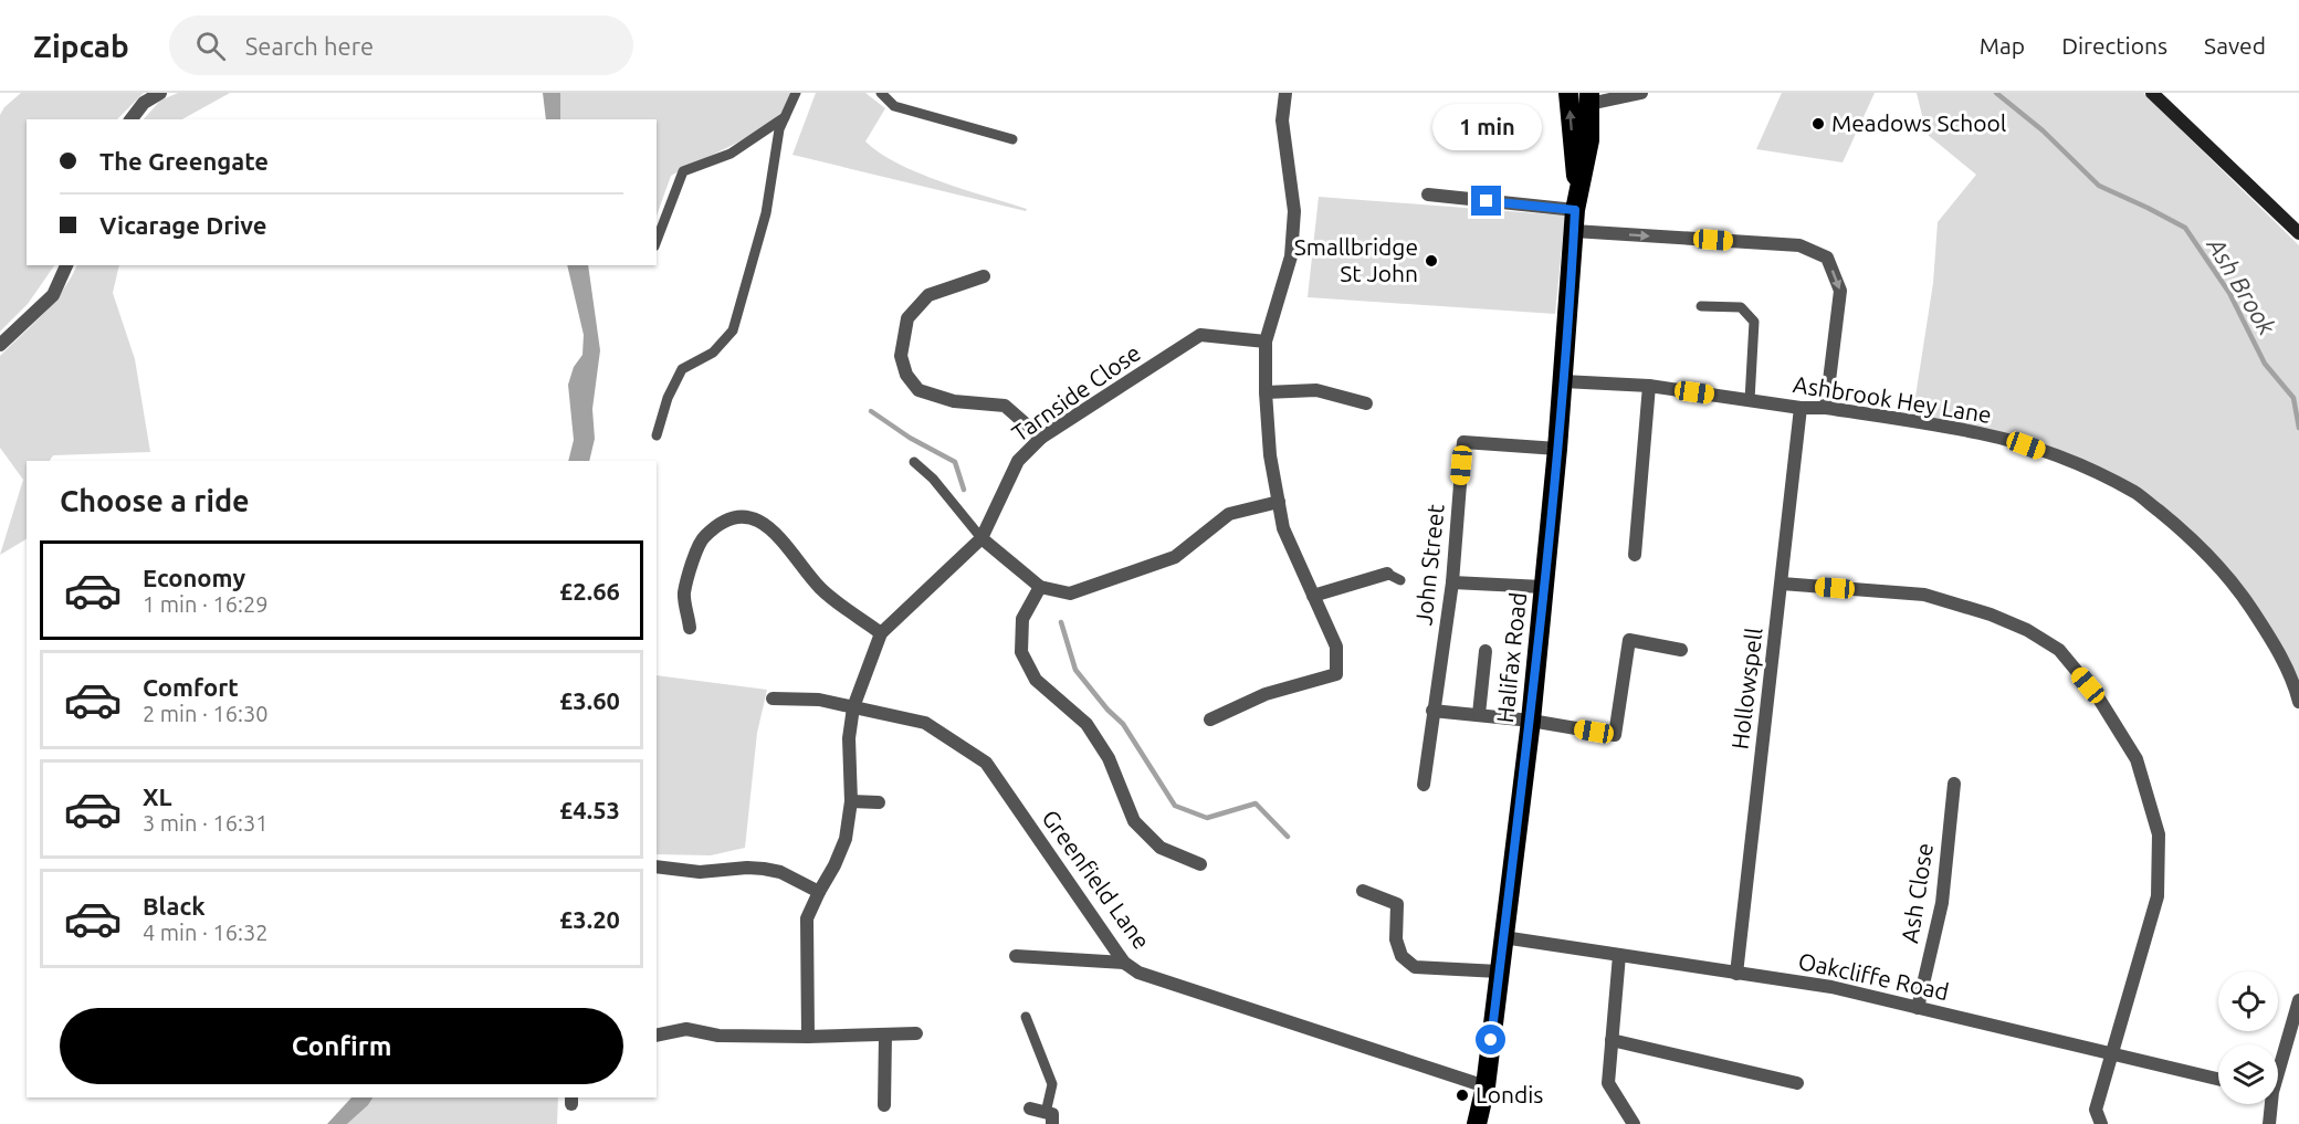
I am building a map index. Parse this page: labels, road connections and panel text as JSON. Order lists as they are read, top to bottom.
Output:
{
  "streets": {
    "highway": ["Halifax Road"],
    "street": [
      "Tarnside Close",
      "Ashbrook Hey Lane",
      "John Street",
      "Hollowspell",
      "Greenfield Lane",
      "Ash Close",
      "Oakcliffe Road"
    ]
  },
  "crossings": [
    ["Ashbrook Hey Lane", "Halifax Road"],
    ["Ashbrook Hey Lane", "Hollowspell"],
    ["John Street", "Halifax Road"],
    ["Halifax Road", "Greenfield Lane"],
    ["Halifax Road", "Oakcliffe Road"],
    ["Hollowspell", "Oakcliffe Road"],
    ["Ash Close", "Oakcliffe Road"]
  ],
  "water": ["Ash Brook"],
  "places": ["Meadows School", "Smallbridge St John", "Londis"],
  "page": {
    "header": "Zipcab",
    "search": "Search here",
    "nav": ["Map", "Directions", "Saved"],
    "bubble": "1 min",
    "banner": ["The Greengate", "Vicarage Drive"],
    "heading": "Choose a ride",
    "list": [
      {
        "name": "Economy",
        "note": "1 min · 16:29",
        "value": "£2.66"
      },
      {
        "name": "Comfort",
        "note": "2 min · 16:30",
        "value": "£3.60"
      },
      {
        "name": "XL",
        "note": "3 min · 16:31",
        "value": "£4.53"
      },
      {
        "name": "Black",
        "note": "4 min · 16:32",
        "value": "£3.20"
      }
    ],
    "buttons": "Confirm"
  }
}
